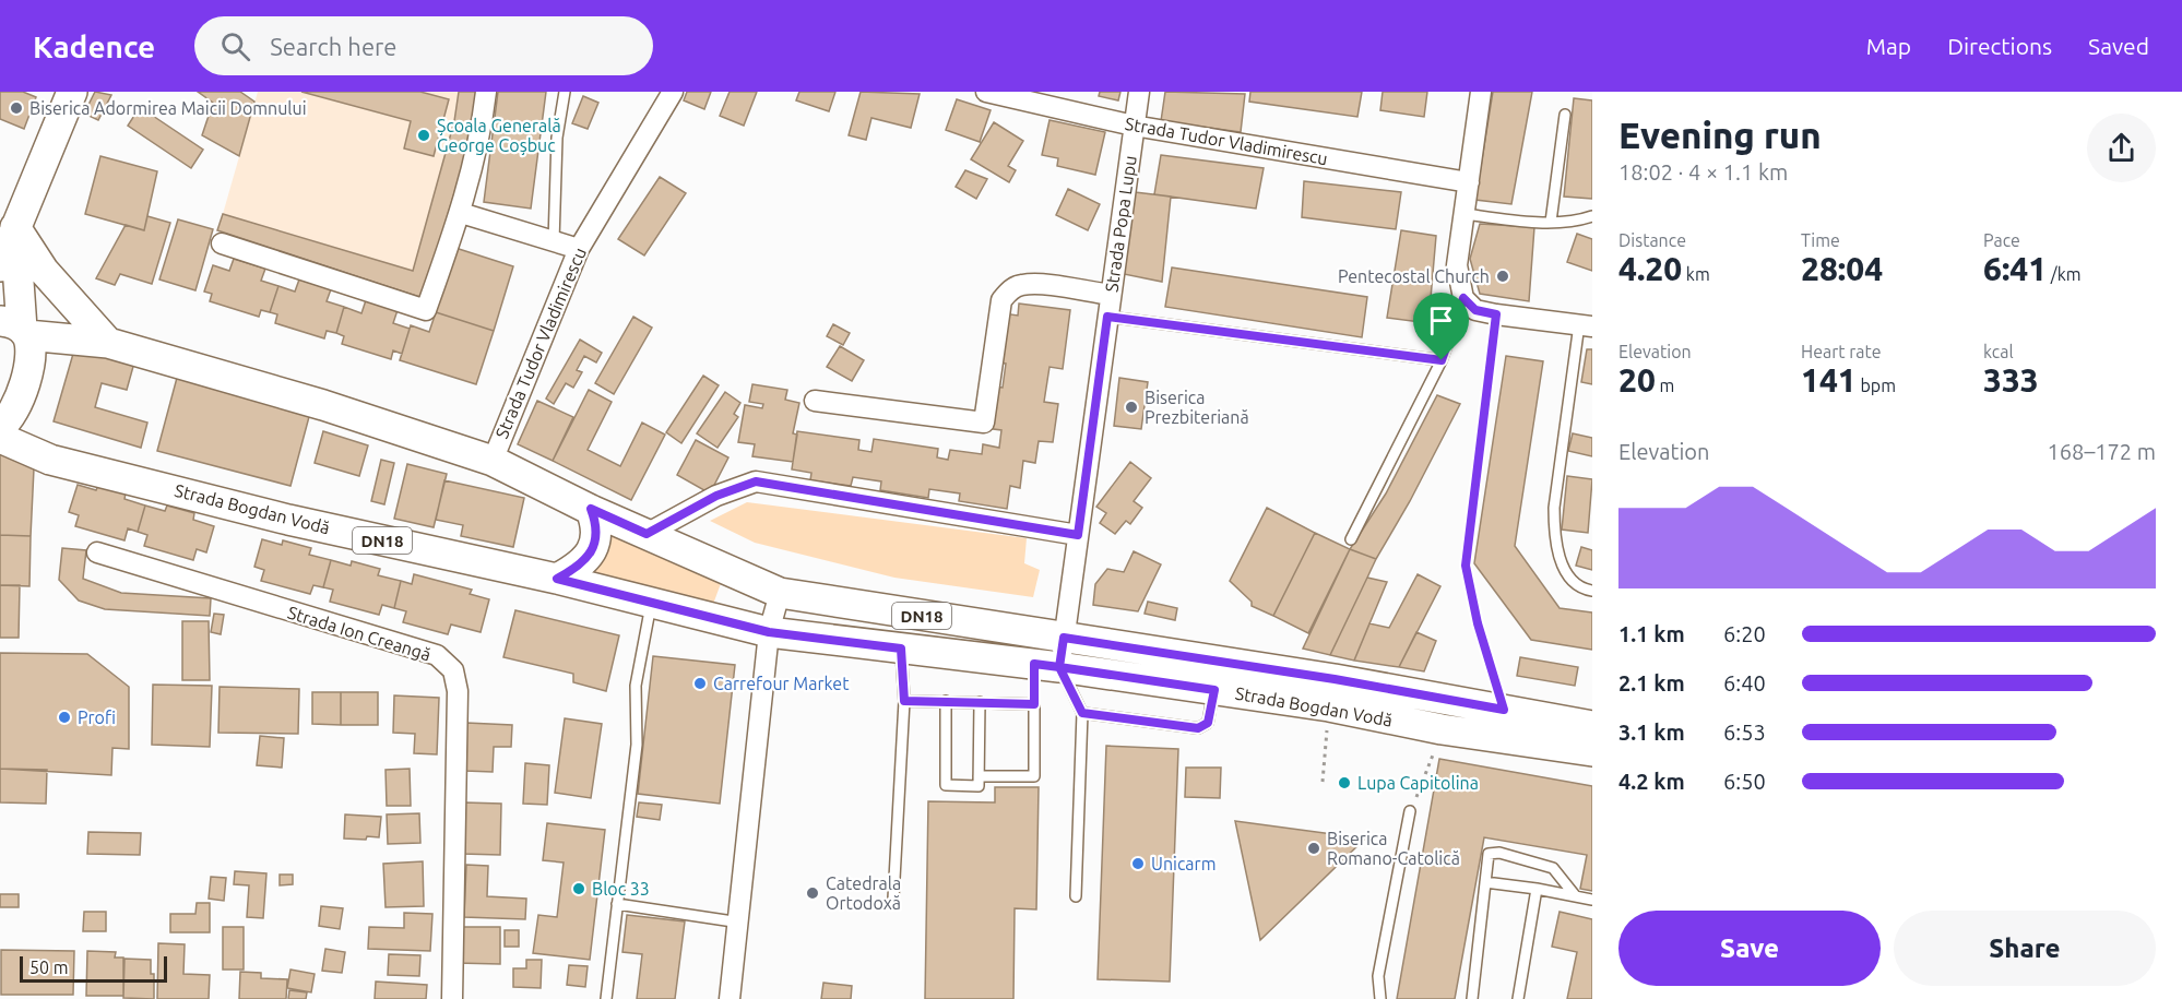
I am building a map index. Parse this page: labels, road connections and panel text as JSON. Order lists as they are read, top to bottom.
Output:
{
  "streets": {
    "main road": ["Strada Bogdan Vodă", "DN18"],
    "street": ["Strada Tudor Vladimirescu", "Strada Popa Lupu", "Strada Ion Creangă"]
  },
  "crossings": [
    ["Strada Tudor Vladimirescu", "Strada Popa Lupu"],
    ["Strada Tudor Vladimirescu", "Strada Bogdan Vodă"],
    ["Strada Tudor Vladimirescu", "DN18"],
    ["Strada Popa Lupu", "Strada Bogdan Vodă"],
    ["Strada Bogdan Vodă", "DN18"]
  ],
  "places": [
    "Biserica Adormirea Maicii Domnului",
    "Școala Generală George Coșbuc",
    "Pentecostal Church",
    "Biserica Prezbiteriană",
    "Carrefour Market",
    "Profi",
    "Lupa Capitolina",
    "Biserica Romano-Catolică",
    "Unicarm",
    "Bloc 33",
    "Catedrala Ortodoxă"
  ],
  "scale_bar": "50 m",
  "page": {
    "header": "Kadence",
    "search": "Search here",
    "nav": ["Map", "Directions", "Saved"],
    "heading": ["Evening run", "18:02 · 4 × 1.1 km"],
    "stats": [
      ["Distance", "4.20 km"],
      ["Time", "28:04"],
      ["Pace", "6:41 /km"],
      ["Elevation", "20 m"],
      ["Heart rate", "141 bpm"],
      ["kcal", "333"]
    ],
    "chart": ["Elevation", "168–172 m"],
    "list": [
      {
        "name": "1.1 km",
        "note": "6:20"
      },
      {
        "name": "2.1 km",
        "note": "6:40"
      },
      {
        "name": "3.1 km",
        "note": "6:53"
      },
      {
        "name": "4.2 km",
        "note": "6:50"
      }
    ],
    "buttons": ["Save", "Share"],
    "scale": "50 m"
  }
}
